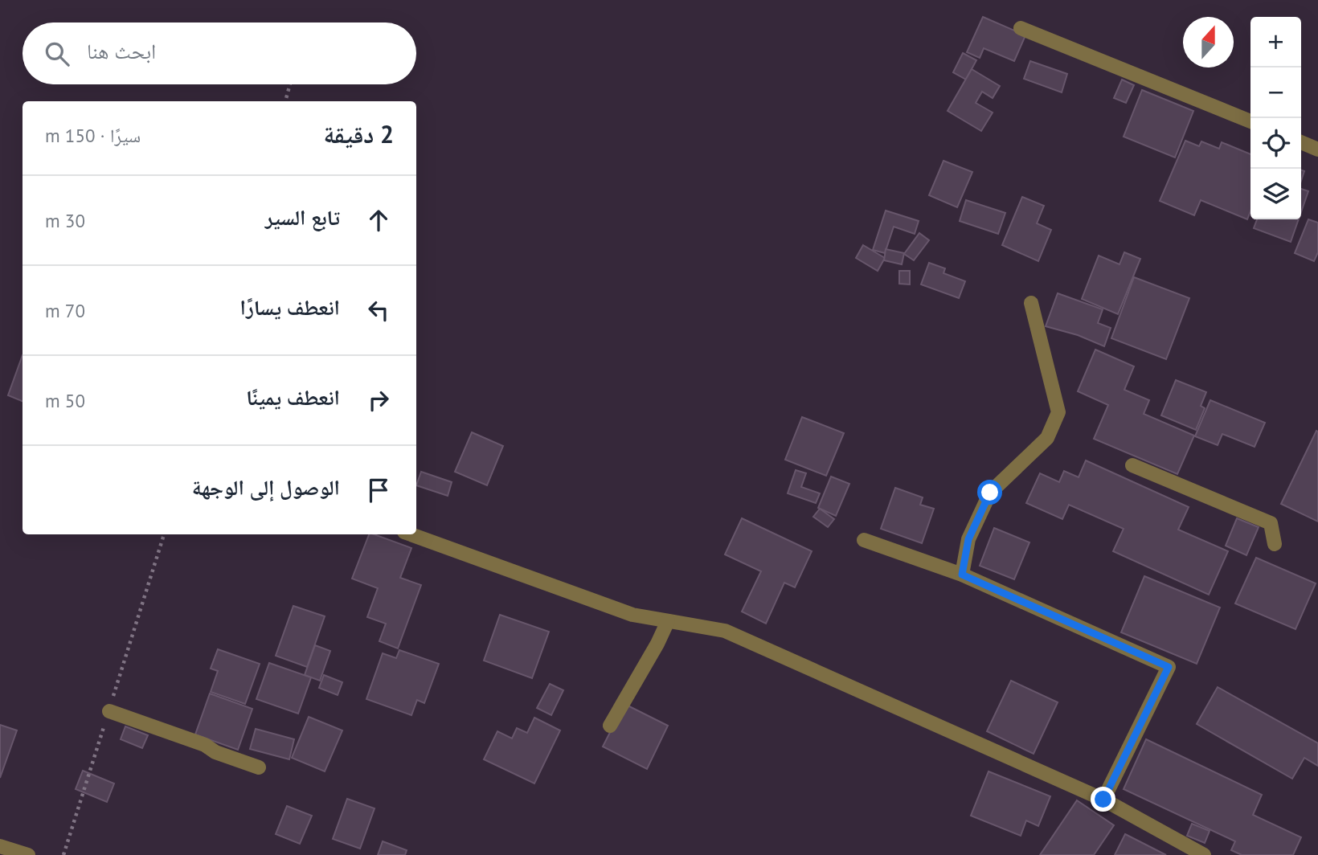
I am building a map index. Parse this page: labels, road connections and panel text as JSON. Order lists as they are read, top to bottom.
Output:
{
  "north": "top",
  "page": {
    "map_buttons": ["+", "−"],
    "search": "ابحث هنا",
    "heading": ["2 دقيقة", "سيرًا · 150 m"],
    "list": [
      ["تابع السير", "30 m"],
      ["انعطف يسارًا", "70 m"],
      ["انعطف يمينًا", "50 m"],
      "الوصول إلى الوجهة"
    ]
  }
}
